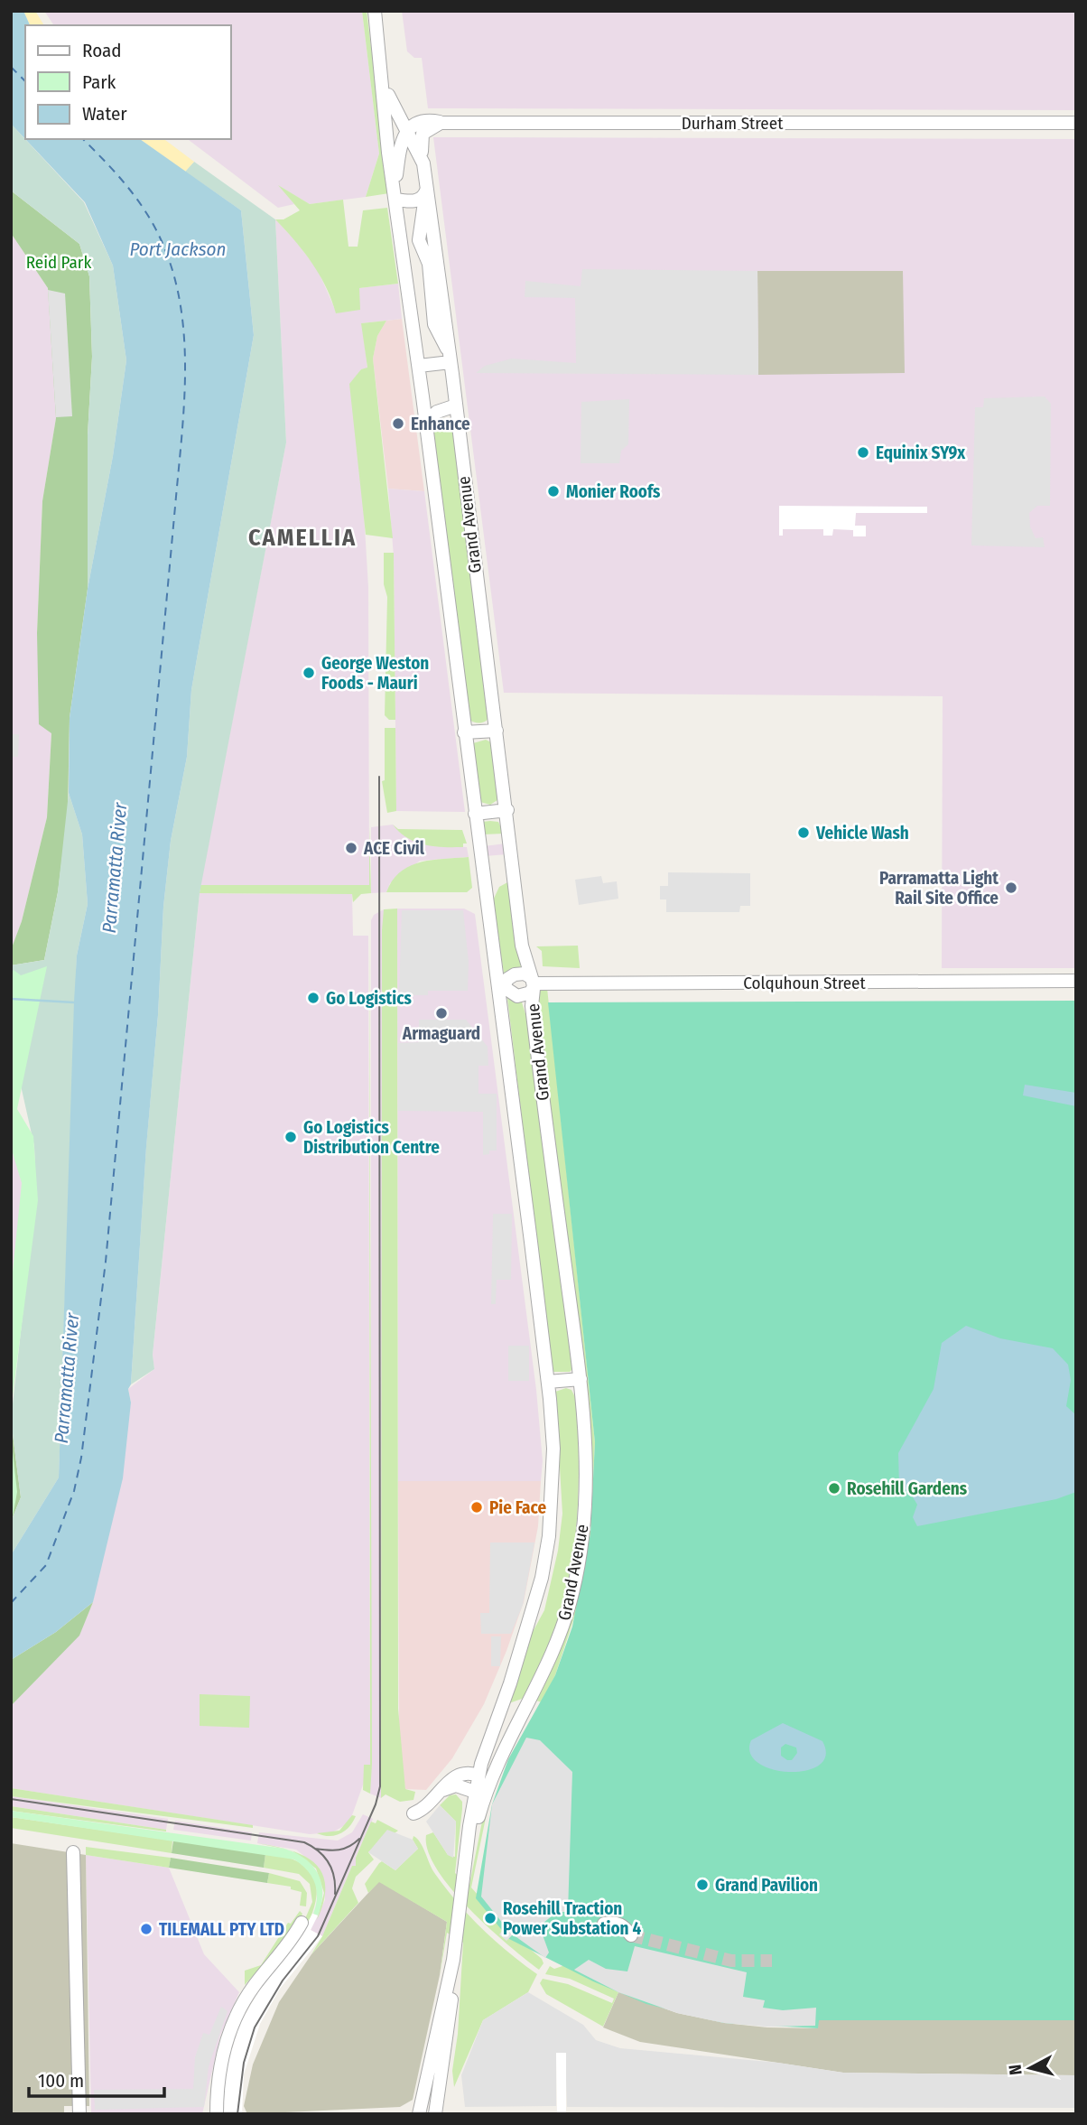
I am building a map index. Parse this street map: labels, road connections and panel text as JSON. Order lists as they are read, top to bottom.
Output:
{
  "streets": {
    "street": ["Durham Street", "Grand Avenue", "Colquhoun Street"]
  },
  "crossings": [
    ["Durham Street", "Grand Avenue"],
    ["Grand Avenue", "Colquhoun Street"]
  ],
  "districts": ["CAMELLIA"],
  "water": ["Port Jackson", "Parramatta River"],
  "parks": ["Reid Park"],
  "places": [
    "Enhance",
    "Equinix SY9x",
    "Monier Roofs",
    "George Weston Foods - Mauri",
    "Vehicle Wash",
    "ACE Civil",
    "Parramatta Light Rail Site Office",
    "Go Logistics",
    "Armaguard",
    "Go Logistics Distribution Centre",
    "Rosehill Gardens",
    "Pie Face",
    "Grand Pavilion",
    "Rosehill Traction Power Substation 4",
    "TILEMALL PTY LTD"
  ],
  "legend": ["Road", "Park", "Water"],
  "scale_bar": "100 m",
  "north": "left"
}
